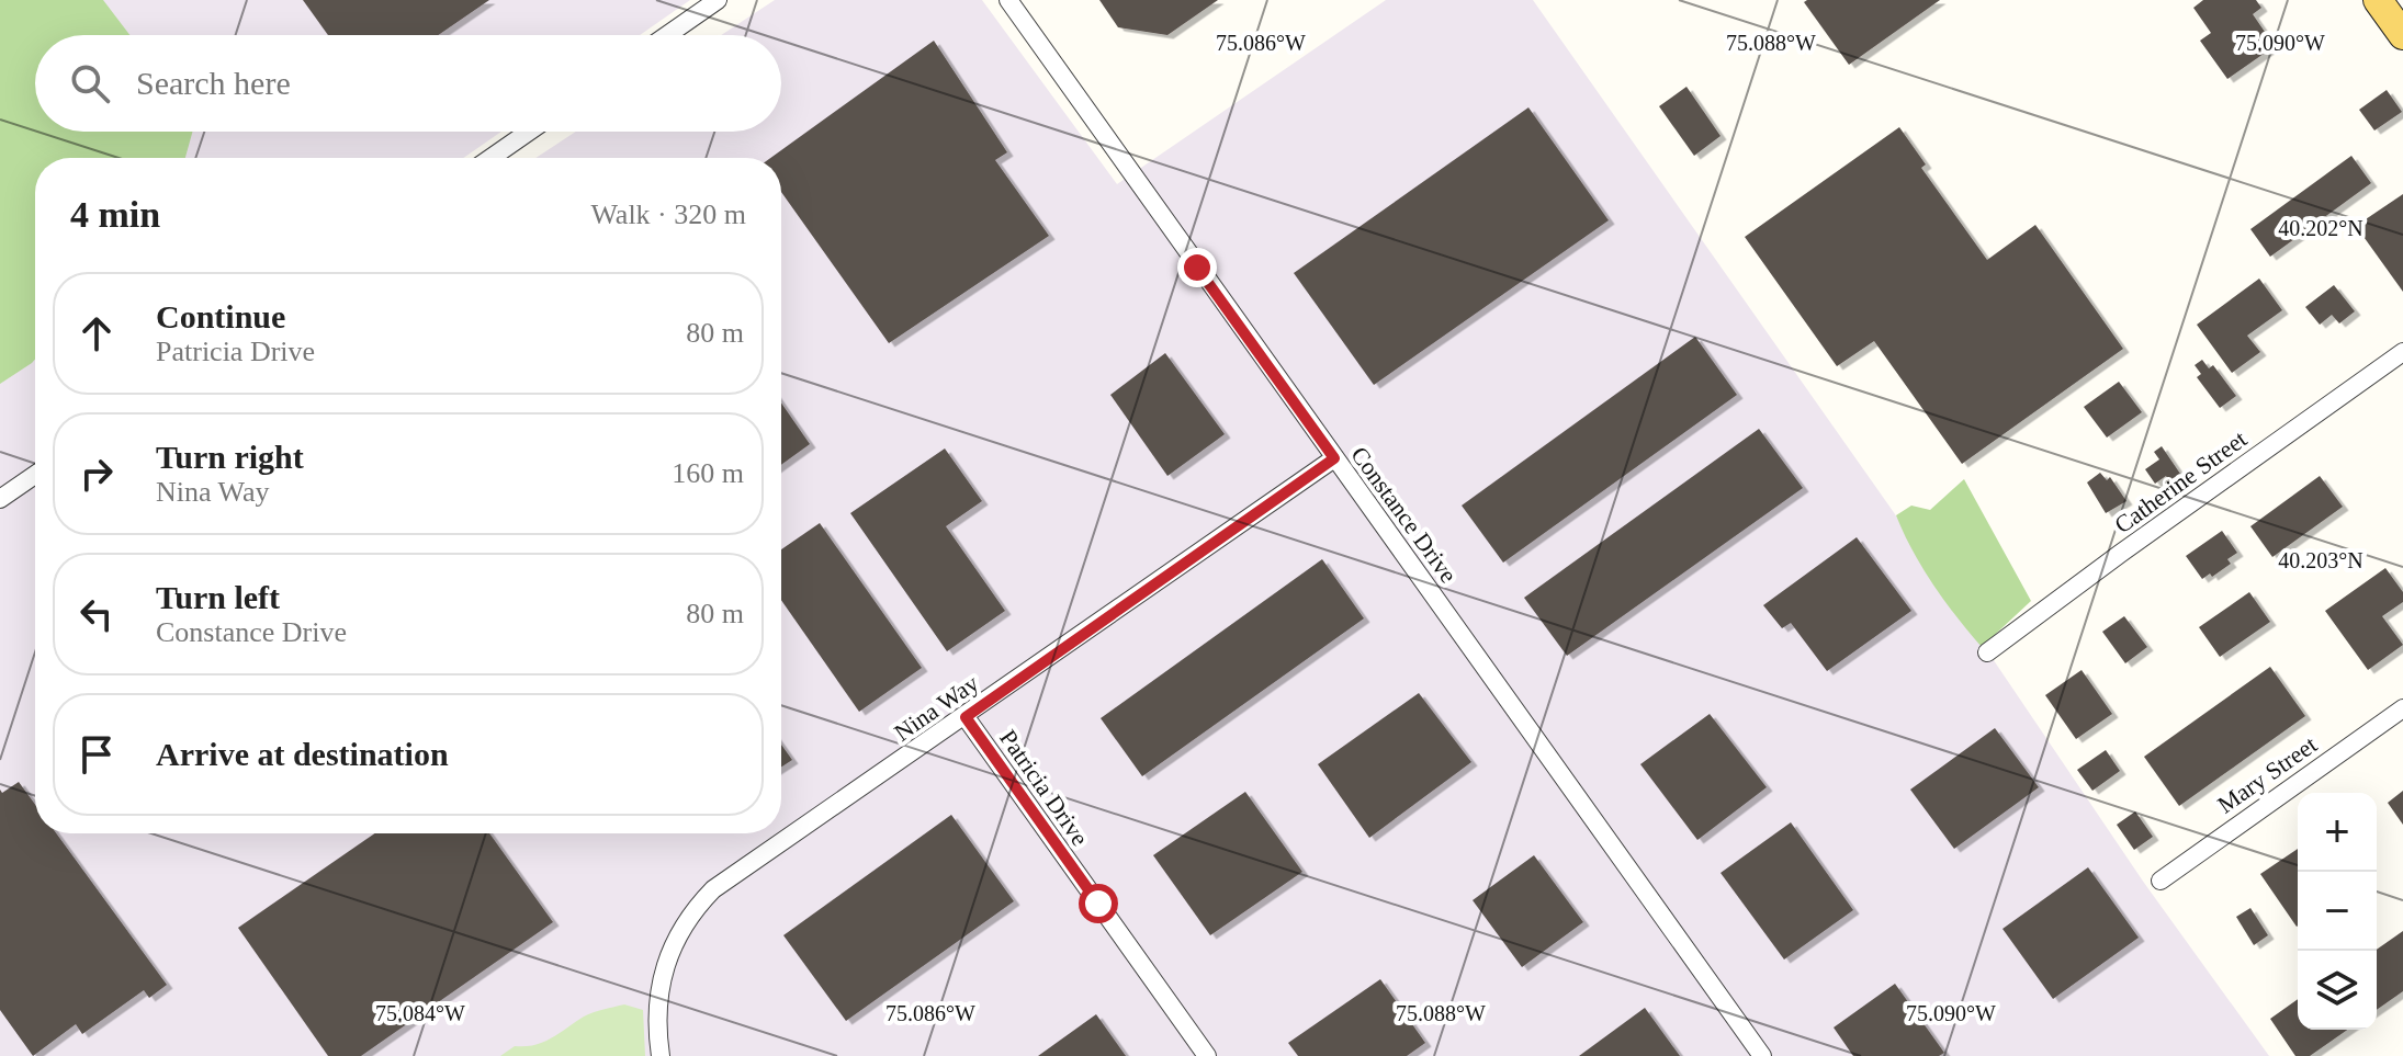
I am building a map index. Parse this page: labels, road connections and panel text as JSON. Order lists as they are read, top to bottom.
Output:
{
  "streets": {
    "street": [
      "Catherine Street",
      "Constance Drive",
      "Nina Way",
      "Mary Street",
      "Patricia Drive"
    ]
  },
  "crossings": [
    ["Constance Drive", "Nina Way"],
    ["Nina Way", "Patricia Drive"]
  ],
  "page": {
    "search": "Search here",
    "heading": ["4 min", "Walk · 320 m"],
    "list": [
      ["Continue", "Patricia Drive", "80 m"],
      ["Turn right", "Nina Way", "160 m"],
      ["Turn left", "Constance Drive", "80 m"],
      "Arrive at destination"
    ],
    "map_buttons": ["+", "−"]
  },
  "coordinates": [
    "75.086°W",
    "75.088°W",
    "75.090°W",
    "40.202°N",
    "40.203°N",
    "75.084°W"
  ]
}
